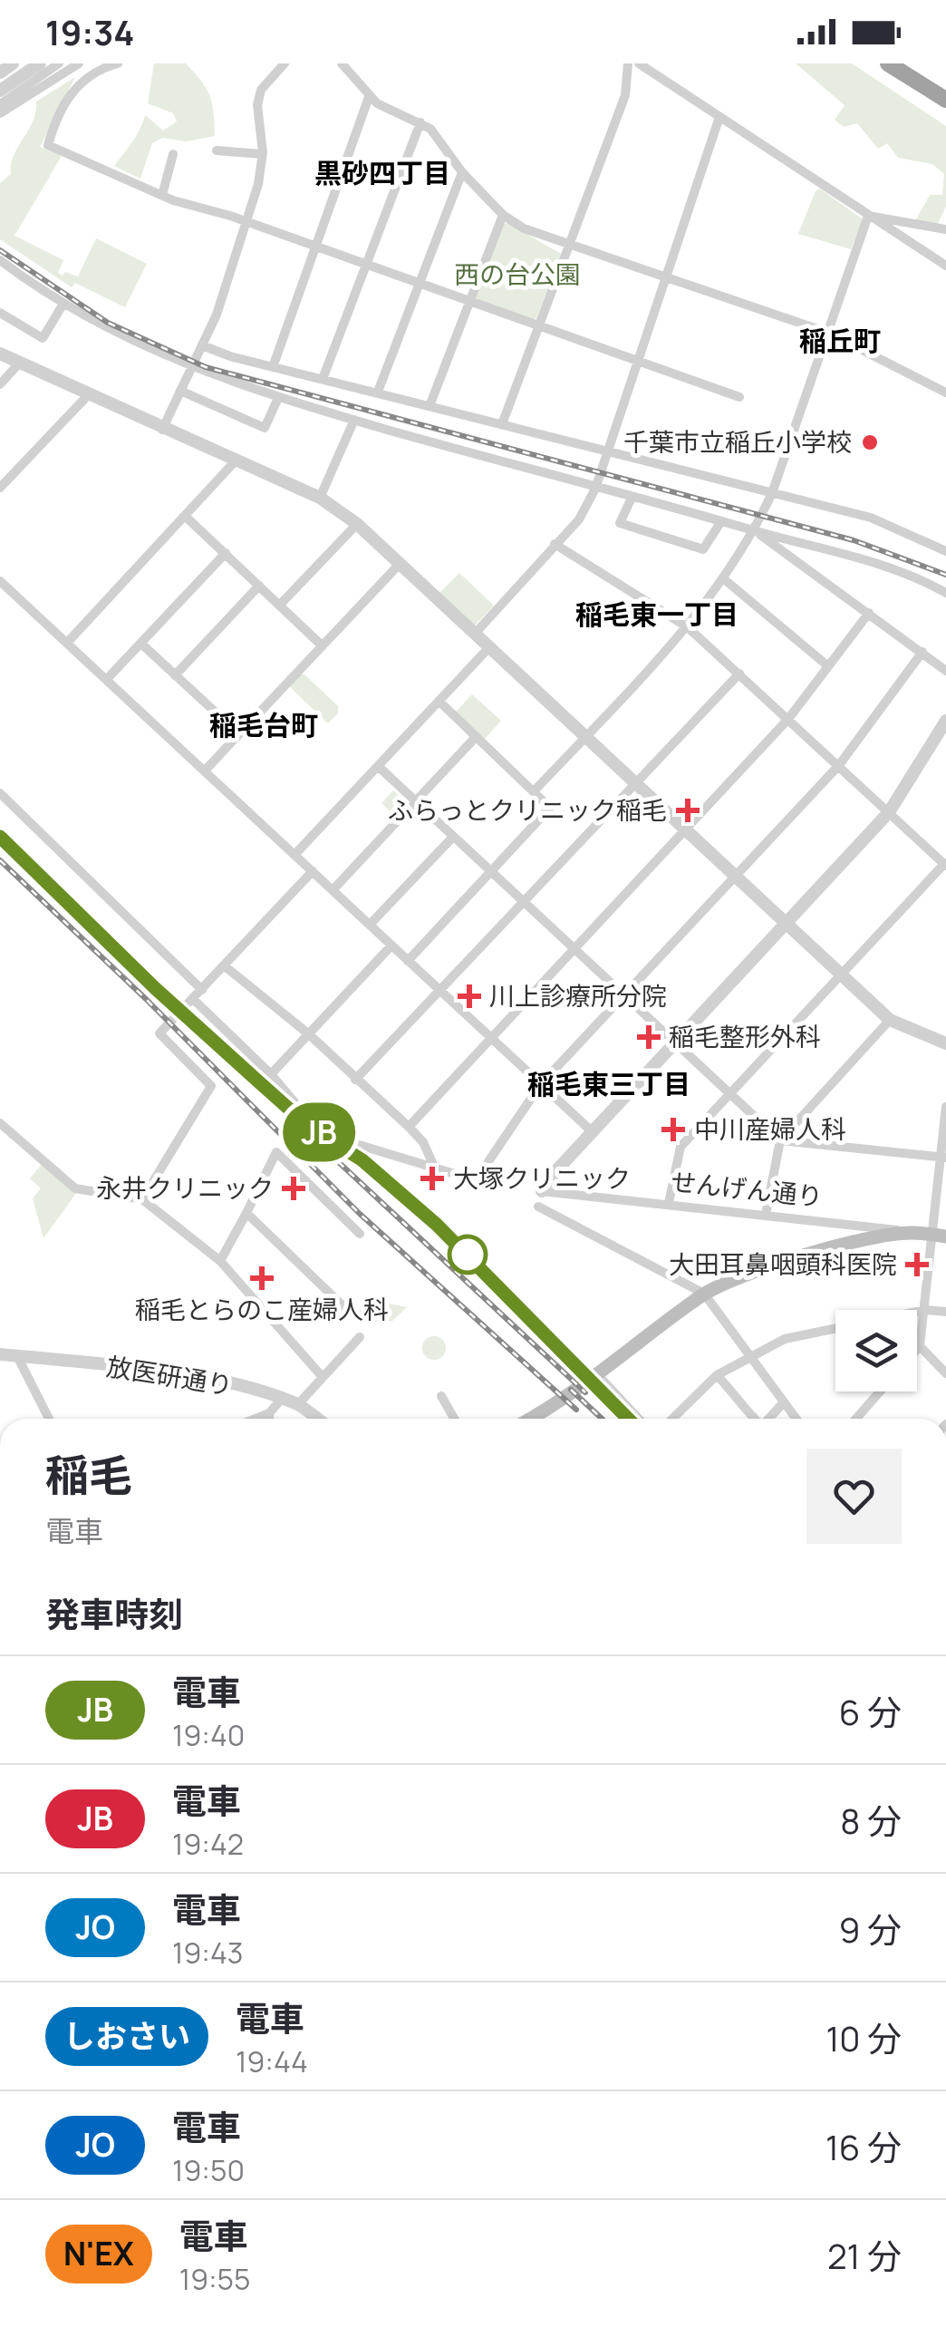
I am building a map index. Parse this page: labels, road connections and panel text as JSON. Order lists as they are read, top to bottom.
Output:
{
  "streets": {
    "main road": ["せんげん通り"],
    "street": ["放医研通り"]
  },
  "districts": [
    "黒砂四丁目",
    "稲丘町",
    "稲毛東一丁目",
    "稲毛台町",
    "稲毛東三丁目"
  ],
  "parks": ["西の台公園"],
  "places": {
    "other": ["千葉市立稲丘小学校"],
    "health": [
      "ふらっとクリニック稲毛",
      "川上診療所分院",
      "稲毛整形外科",
      "中川産婦人科",
      "大塚クリニック",
      "永井クリニック",
      "大田耳鼻咽頭科医院",
      "稲毛とらのこ産婦人科"
    ]
  },
  "page": {
    "status": "19:34",
    "on_map": "JB",
    "heading": [
      ["稲毛", "電車"],
      "発車時刻"
    ],
    "list": [
      {
        "mark": "JB",
        "name": "電車",
        "note": "19:40",
        "value": "6 分"
      },
      {
        "mark": "JB",
        "name": "電車",
        "note": "19:42",
        "value": "8 分"
      },
      {
        "mark": "JO",
        "name": "電車",
        "note": "19:43",
        "value": "9 分"
      },
      {
        "mark": "しおさい",
        "name": "電車",
        "note": "19:44",
        "value": "10 分"
      },
      {
        "mark": "JO",
        "name": "電車",
        "note": "19:50",
        "value": "16 分"
      },
      {
        "mark": "N'EX",
        "name": "電車",
        "note": "19:55",
        "value": "21 分"
      }
    ]
  }
}
